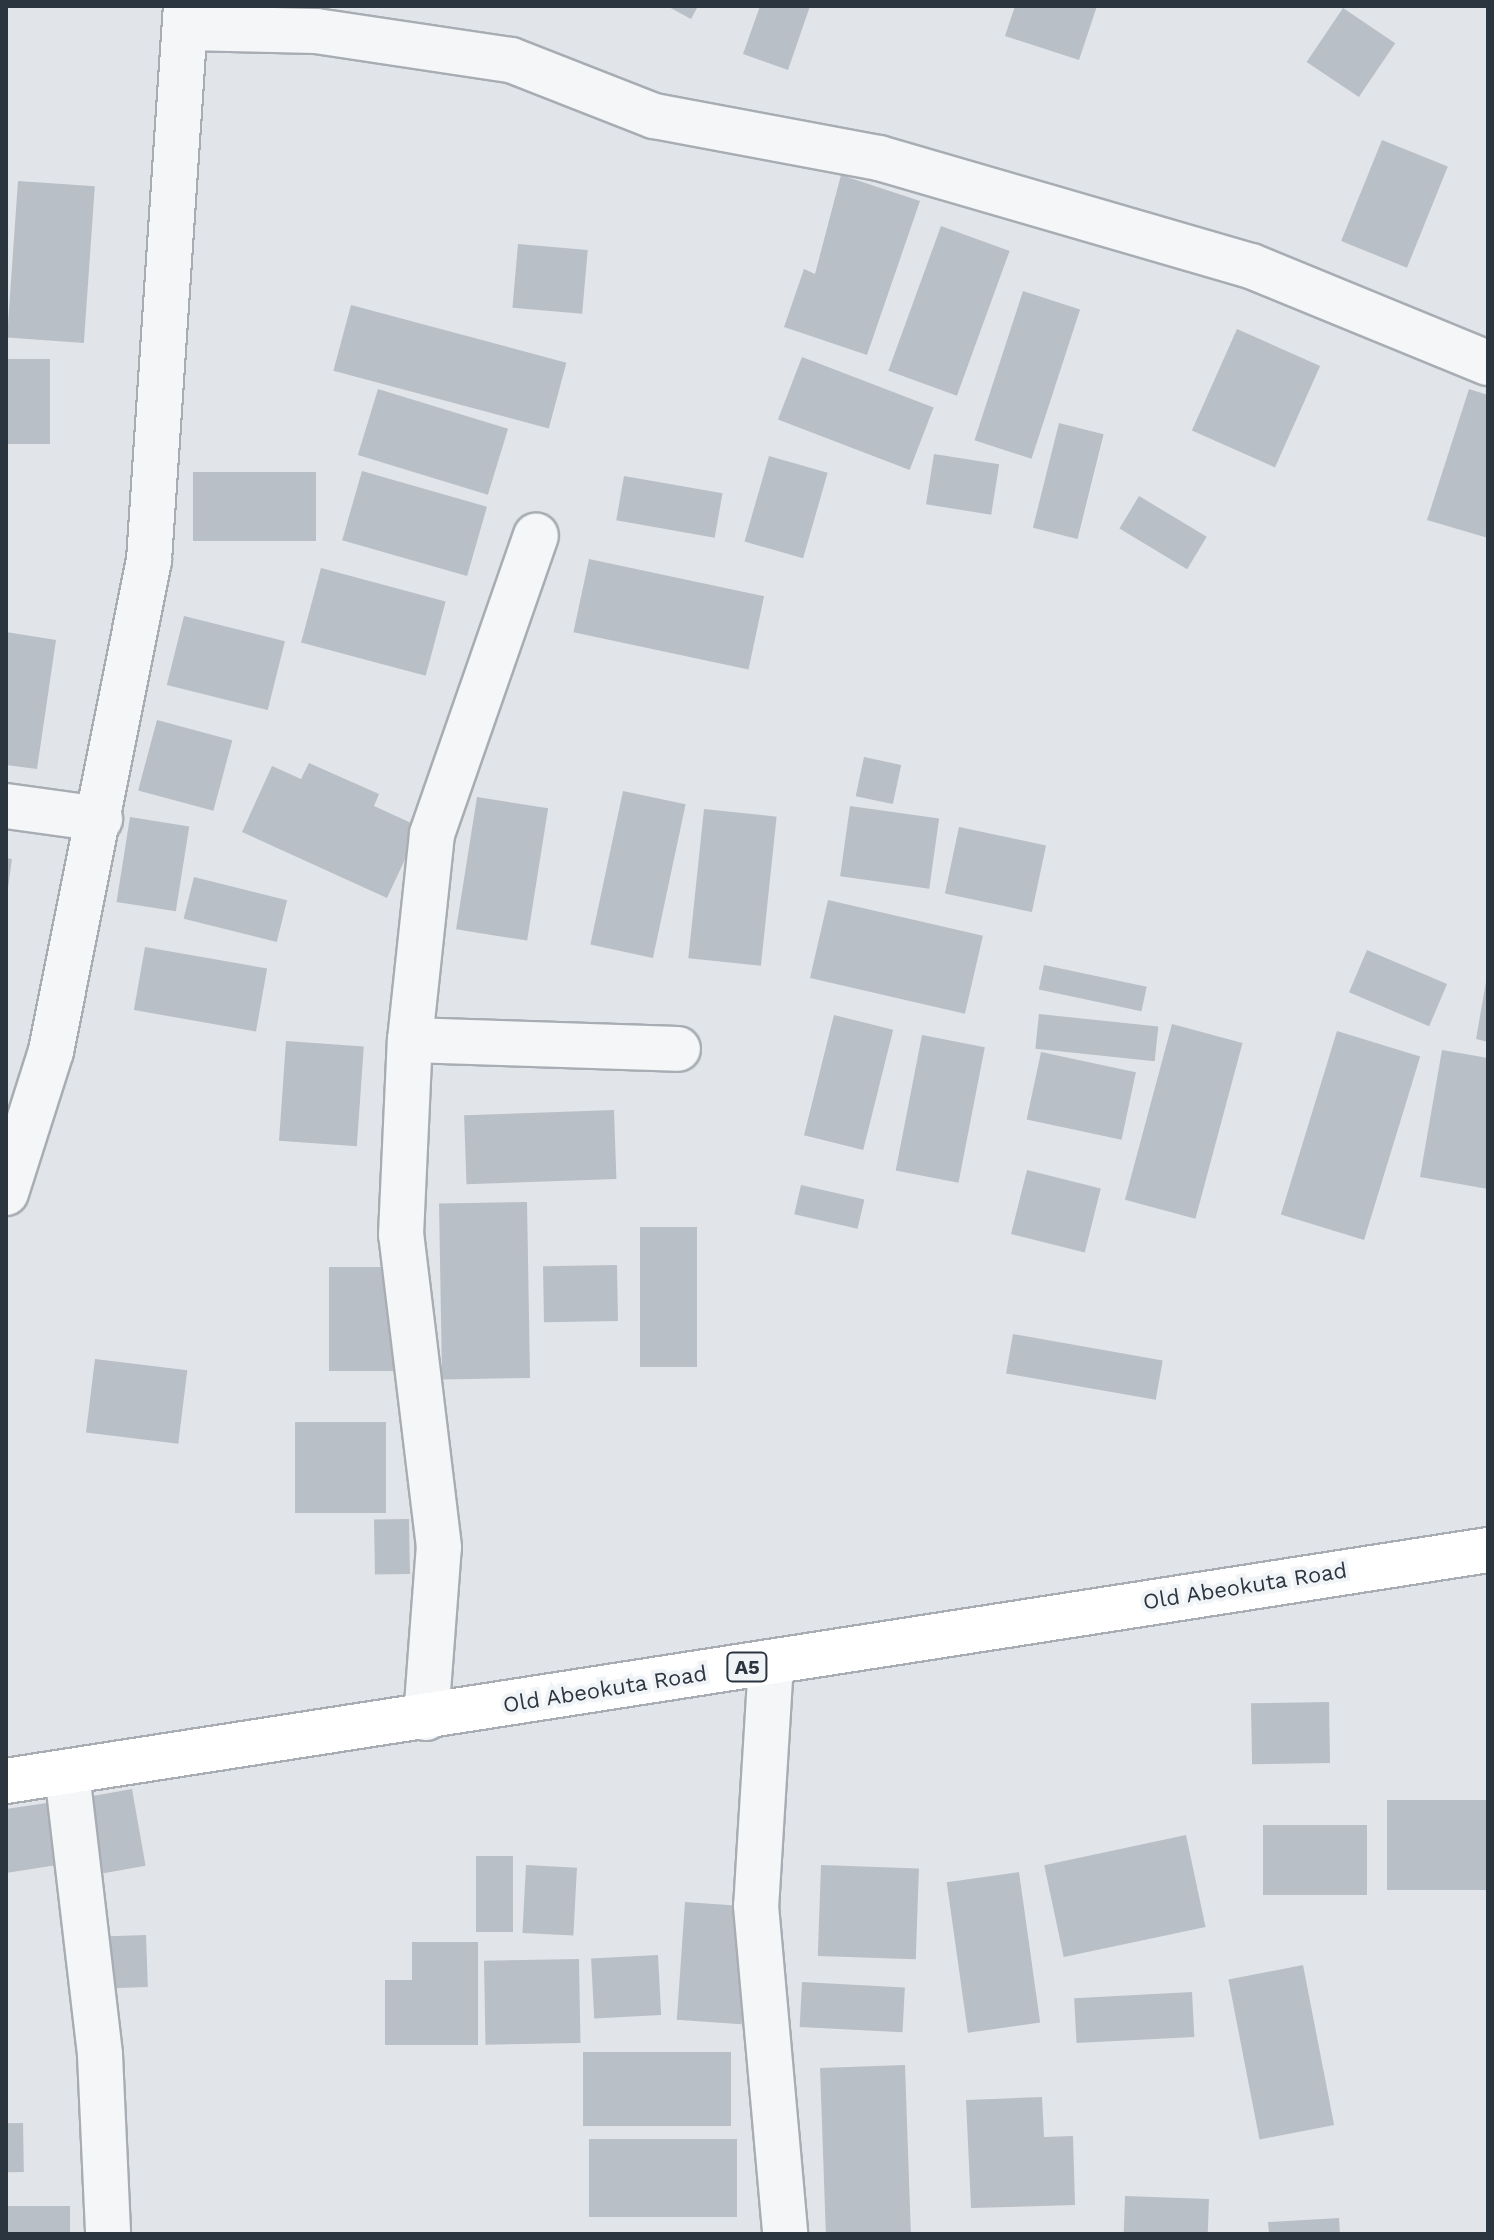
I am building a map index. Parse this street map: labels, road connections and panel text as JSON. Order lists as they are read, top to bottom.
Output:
{
  "streets": {
    "highway": ["Old Abeokuta Road", "A5"]
  }
}
